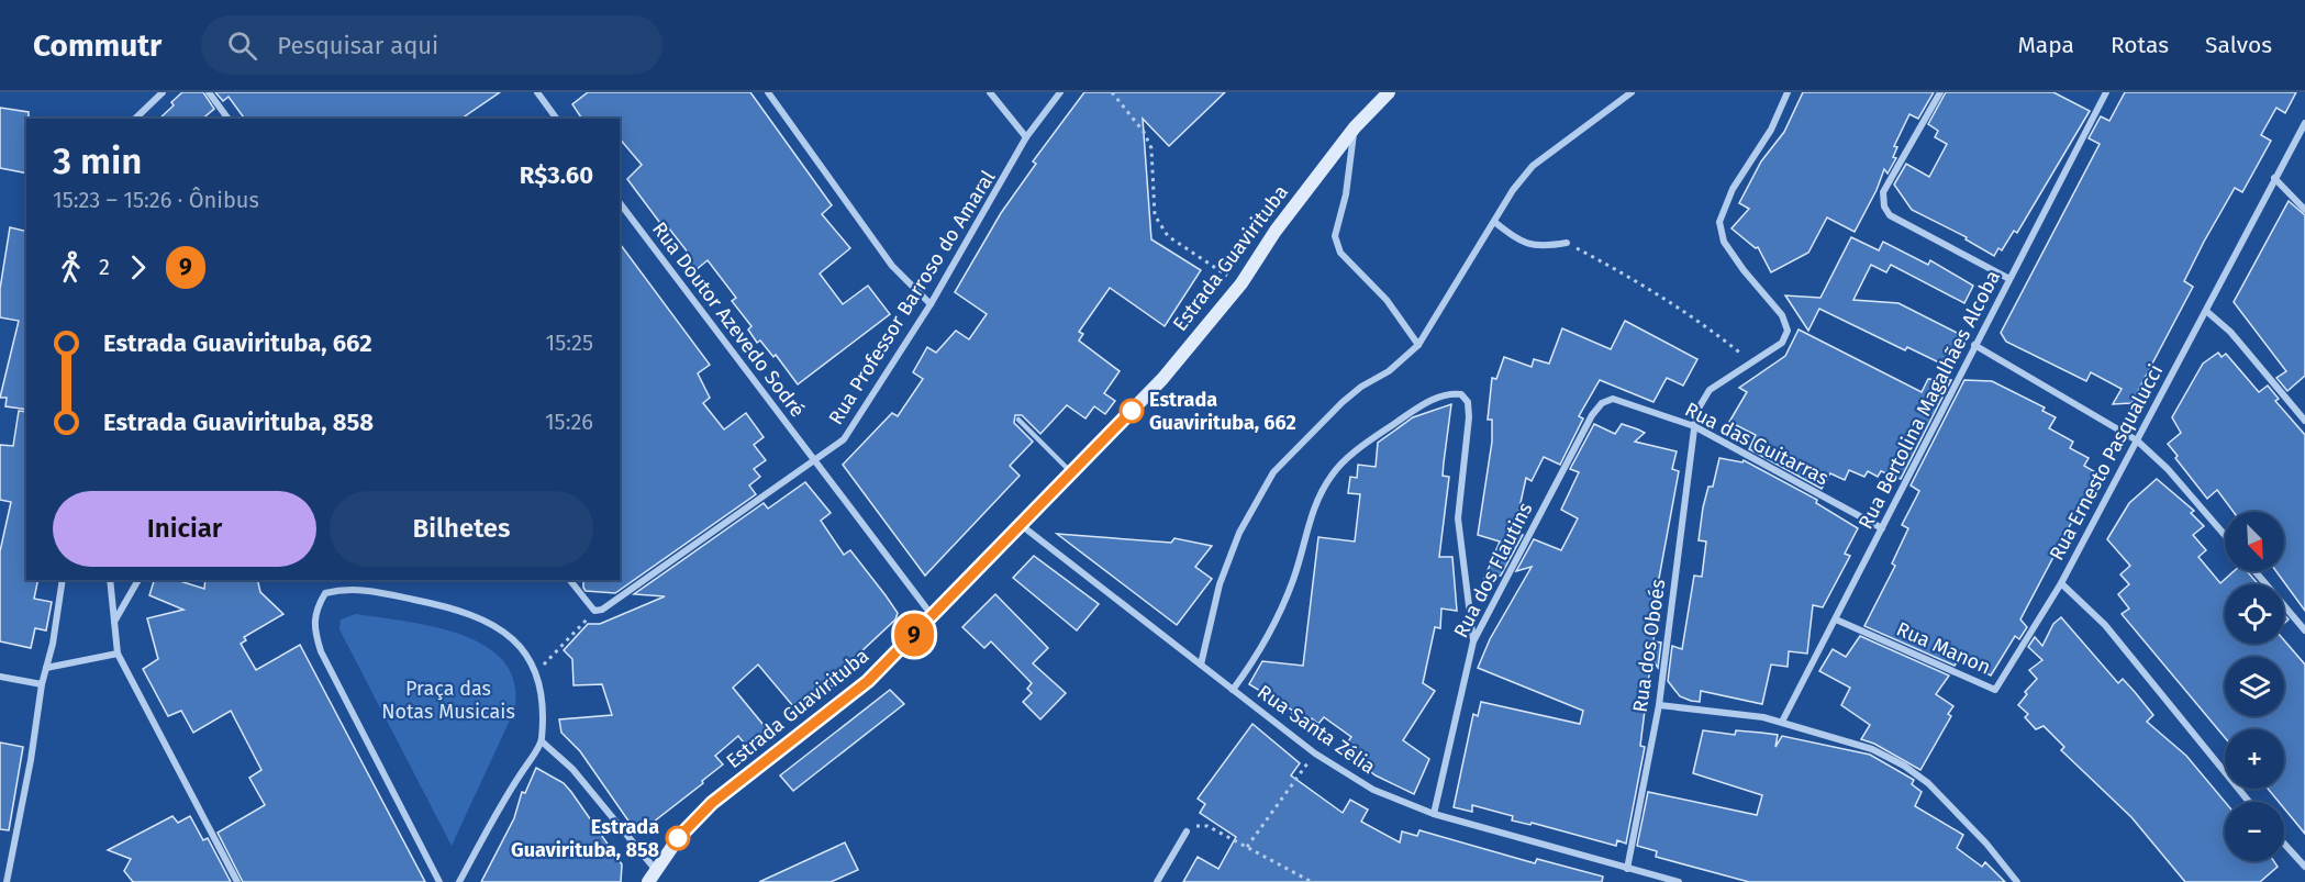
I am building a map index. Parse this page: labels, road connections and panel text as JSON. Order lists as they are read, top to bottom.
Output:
{
  "streets": {
    "street": [
      "Estrada Guavirituba",
      "Rua Professor Barroso do Amaral",
      "Rua Doutor Azevedo Sodré",
      "Rua Bertolina Magalhães Alcoba",
      "Rua das Guitarras",
      "Rua Ernesto Pasqualucci",
      "Rua dos Flautins",
      "Rua dos Oboés",
      "Rua Manon",
      "Rua Santa Zélia"
    ]
  },
  "crossings": [
    ["Estrada Guavirituba", "Rua Doutor Azevedo Sodré"],
    ["Estrada Guavirituba", "Rua Santa Zélia"],
    ["Rua Professor Barroso do Amaral", "Rua Doutor Azevedo Sodré"],
    ["Rua Bertolina Magalhães Alcoba", "Rua das Guitarras"],
    ["Rua Bertolina Magalhães Alcoba", "Rua Manon"],
    ["Rua das Guitarras", "Rua dos Flautins"],
    ["Rua das Guitarras", "Rua dos Oboés"],
    ["Rua Ernesto Pasqualucci", "Rua Manon"],
    ["Rua dos Flautins", "Rua Santa Zélia"],
    ["Rua dos Oboés", "Rua Santa Zélia"]
  ],
  "parks": ["Praça das Notas Musicais"],
  "places": ["Estrada Guavirituba, 662", "Estrada Guavirituba, 858"],
  "lines": ["bus line 9"],
  "north": "bottom right",
  "page": {
    "header": "Commutr",
    "search": "Pesquisar aqui",
    "nav": ["Mapa", "Rotas", "Salvos"],
    "on_map": "9",
    "heading": ["3 min", "15:23 – 15:26 · Ônibus", "R$3.60"],
    "legs": ["2", "9"],
    "list": [
      {
        "name": "Estrada Guavirituba, 662",
        "value": "15:25"
      },
      {
        "name": "Estrada Guavirituba, 858",
        "value": "15:26"
      }
    ],
    "buttons": ["Iniciar", "Bilhetes"],
    "map_buttons": ["+", "−"]
  }
}
